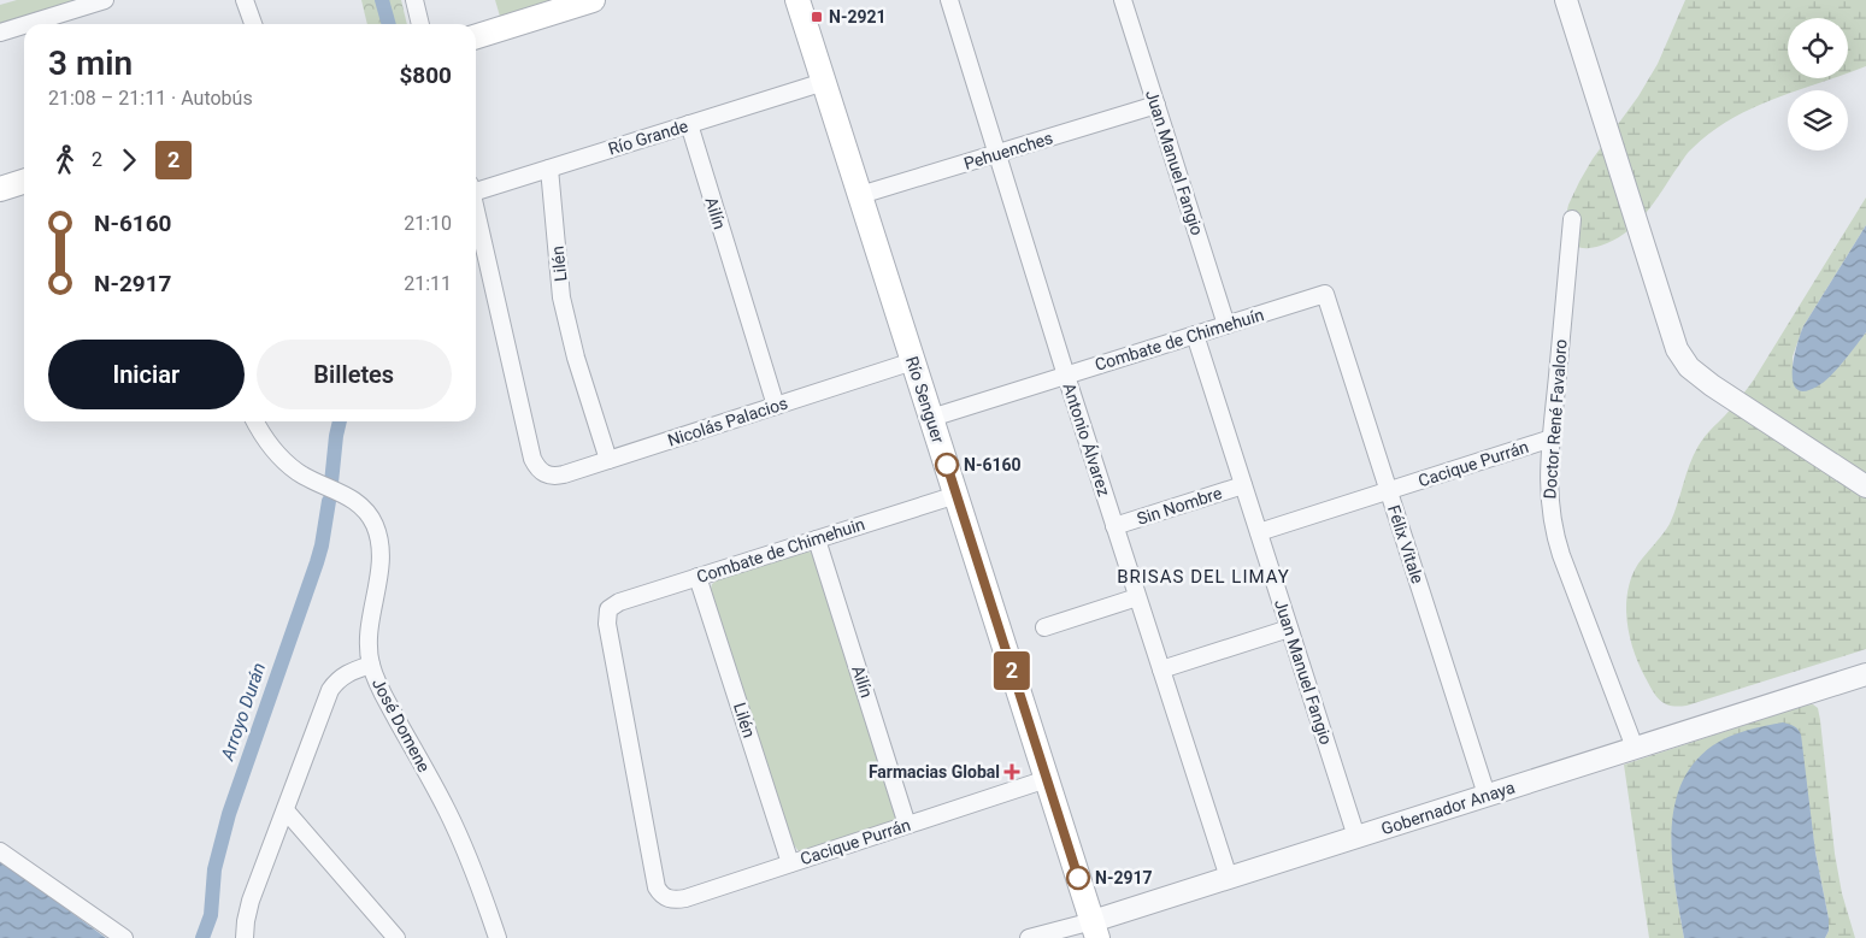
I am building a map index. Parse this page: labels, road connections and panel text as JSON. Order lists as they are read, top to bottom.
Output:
{
  "streets": {
    "main road": ["Río Senguer"],
    "street": [
      "Río Grande",
      "Pehuenches",
      "Juan Manuel Fangio",
      "Ailín",
      "Lilén",
      "Combate de Chimehuín",
      "Doctor René Favaloro",
      "Nicolás Palacios",
      "Antonio Álvarez",
      "Cacique Purrán",
      "Sin Nombre",
      "Félix Vitale",
      "Combate de Chimehuin",
      "José Domene",
      "Gobernador Anaya"
    ]
  },
  "crossings": [
    ["Río Grande", "Ailín"],
    ["Río Grande", "Lilén"],
    ["Río Grande", "Río Senguer"],
    ["Pehuenches", "Juan Manuel Fangio"],
    ["Pehuenches", "Río Senguer"],
    ["Pehuenches", "Antonio Álvarez"],
    ["Juan Manuel Fangio", "Combate de Chimehuín"],
    ["Juan Manuel Fangio", "Cacique Purrán"],
    ["Juan Manuel Fangio", "Sin Nombre"],
    ["Juan Manuel Fangio", "Gobernador Anaya"],
    ["Ailín", "Nicolás Palacios"],
    ["Ailín", "Cacique Purrán"],
    ["Ailín", "Combate de Chimehuin"],
    ["Lilén", "Nicolás Palacios"],
    ["Lilén", "Cacique Purrán"],
    ["Lilén", "Combate de Chimehuin"],
    ["Combate de Chimehuín", "Río Senguer"],
    ["Combate de Chimehuín", "Antonio Álvarez"],
    ["Combate de Chimehuín", "Félix Vitale"],
    ["Río Senguer", "Nicolás Palacios"],
    ["Río Senguer", "Cacique Purrán"],
    ["Río Senguer", "Combate de Chimehuin"],
    ["Río Senguer", "Gobernador Anaya"],
    ["Doctor René Favaloro", "Cacique Purrán"],
    ["Doctor René Favaloro", "Gobernador Anaya"],
    ["Antonio Álvarez", "Sin Nombre"],
    ["Antonio Álvarez", "Gobernador Anaya"],
    ["Cacique Purrán", "Félix Vitale"],
    ["Cacique Purrán", "Combate de Chimehuin"],
    ["Félix Vitale", "Gobernador Anaya"]
  ],
  "districts": ["BRISAS DEL LIMAY"],
  "water": ["Arroyo Durán"],
  "places": {
    "transit": ["N-2921"],
    "other": ["N-6160", "N-2917"],
    "health": ["Farmacias Global"]
  },
  "lines": ["bus line 2"],
  "page": {
    "on_map": "2",
    "heading": ["3 min", "21:08 – 21:11 · Autobús", "$800"],
    "legs": ["2", "2"],
    "list": [
      {
        "name": "N-6160",
        "value": "21:10"
      },
      {
        "name": "N-2917",
        "value": "21:11"
      }
    ],
    "buttons": ["Iniciar", "Billetes"]
  }
}
